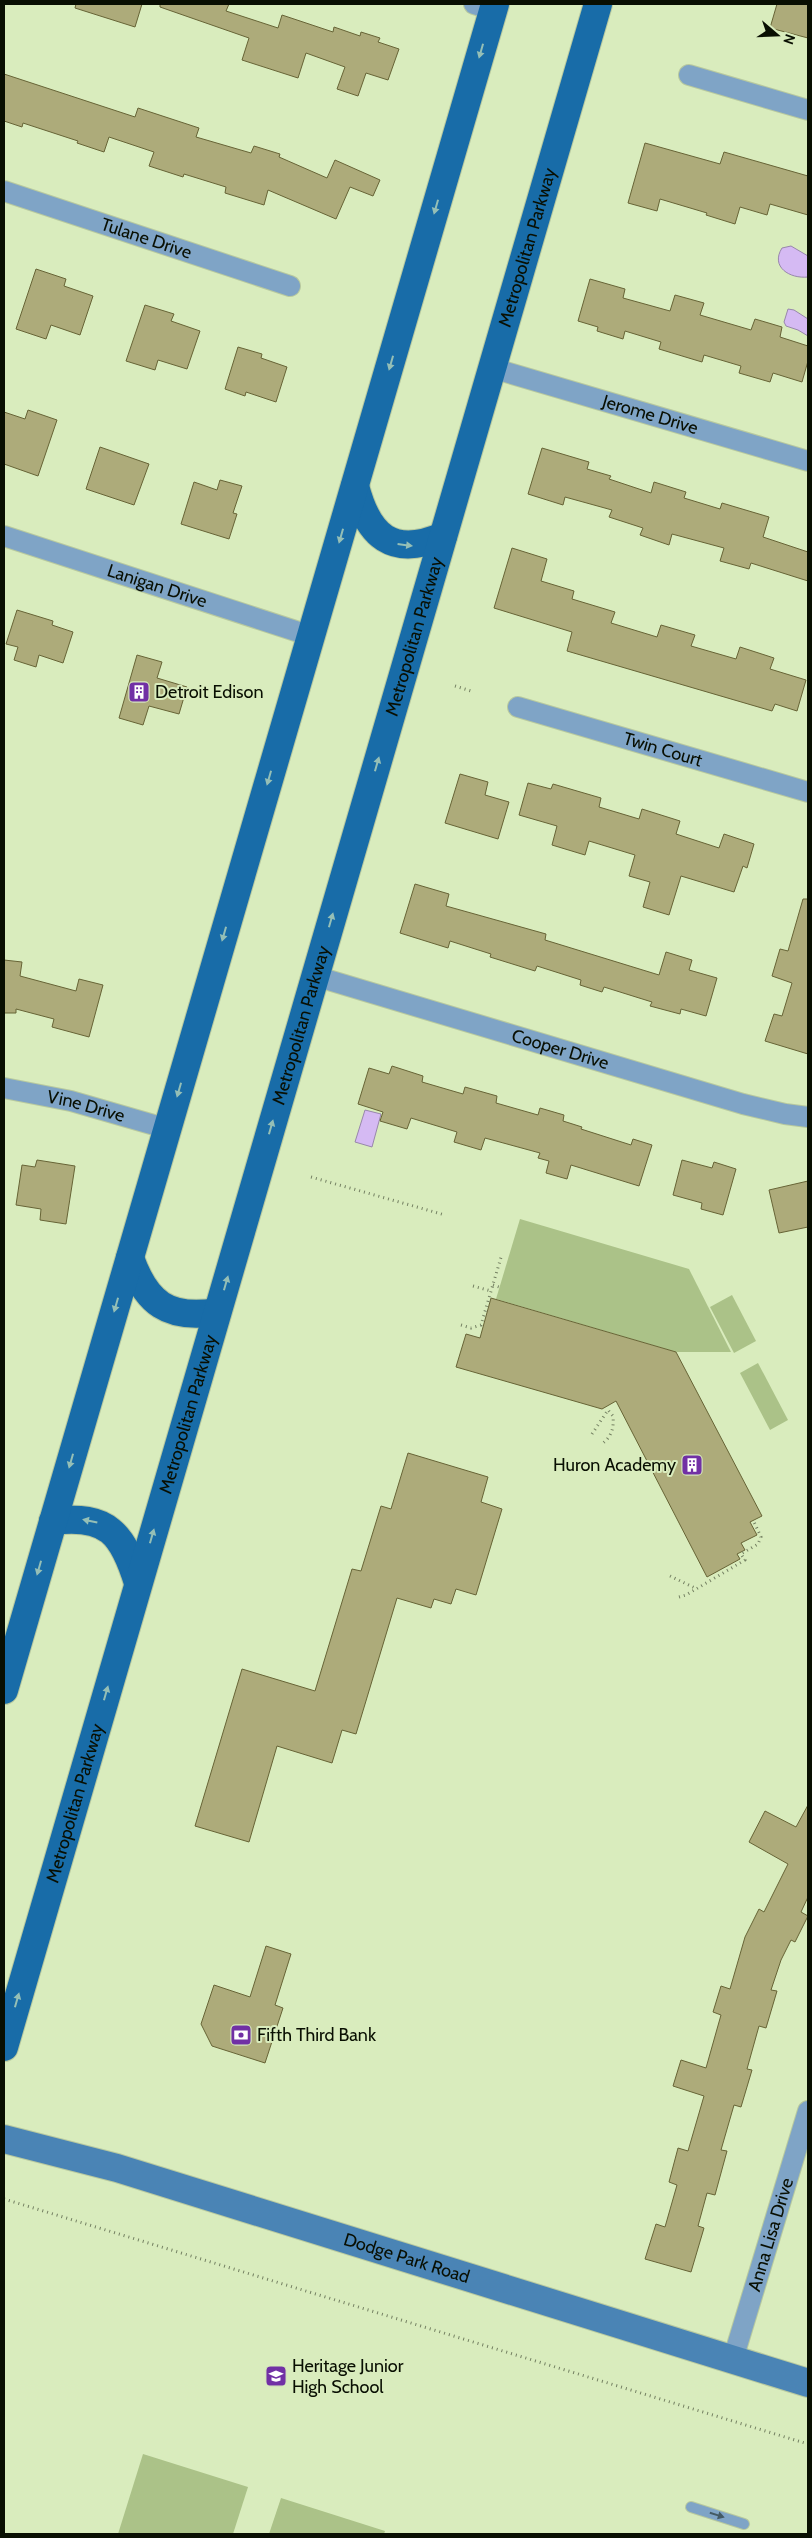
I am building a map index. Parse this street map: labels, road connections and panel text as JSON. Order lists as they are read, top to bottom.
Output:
{
  "streets": {
    "main road": ["Metropolitan Parkway"],
    "street": [
      "Tulane Drive",
      "Jerome Drive",
      "Lanigan Drive",
      "Twin Court",
      "Cooper Drive",
      "Vine Drive",
      "Anna Lisa Drive",
      "Dodge Park Road"
    ]
  },
  "crossings": [
    ["Metropolitan Parkway", "Jerome Drive"],
    ["Metropolitan Parkway", "Cooper Drive"],
    ["Anna Lisa Drive", "Dodge Park Road"]
  ],
  "places": {
    "building": ["Detroit Edison", "Huron Academy"],
    "bank": ["Fifth Third Bank"],
    "school or university": ["Heritage Junior High School"]
  },
  "north": "right"
}
